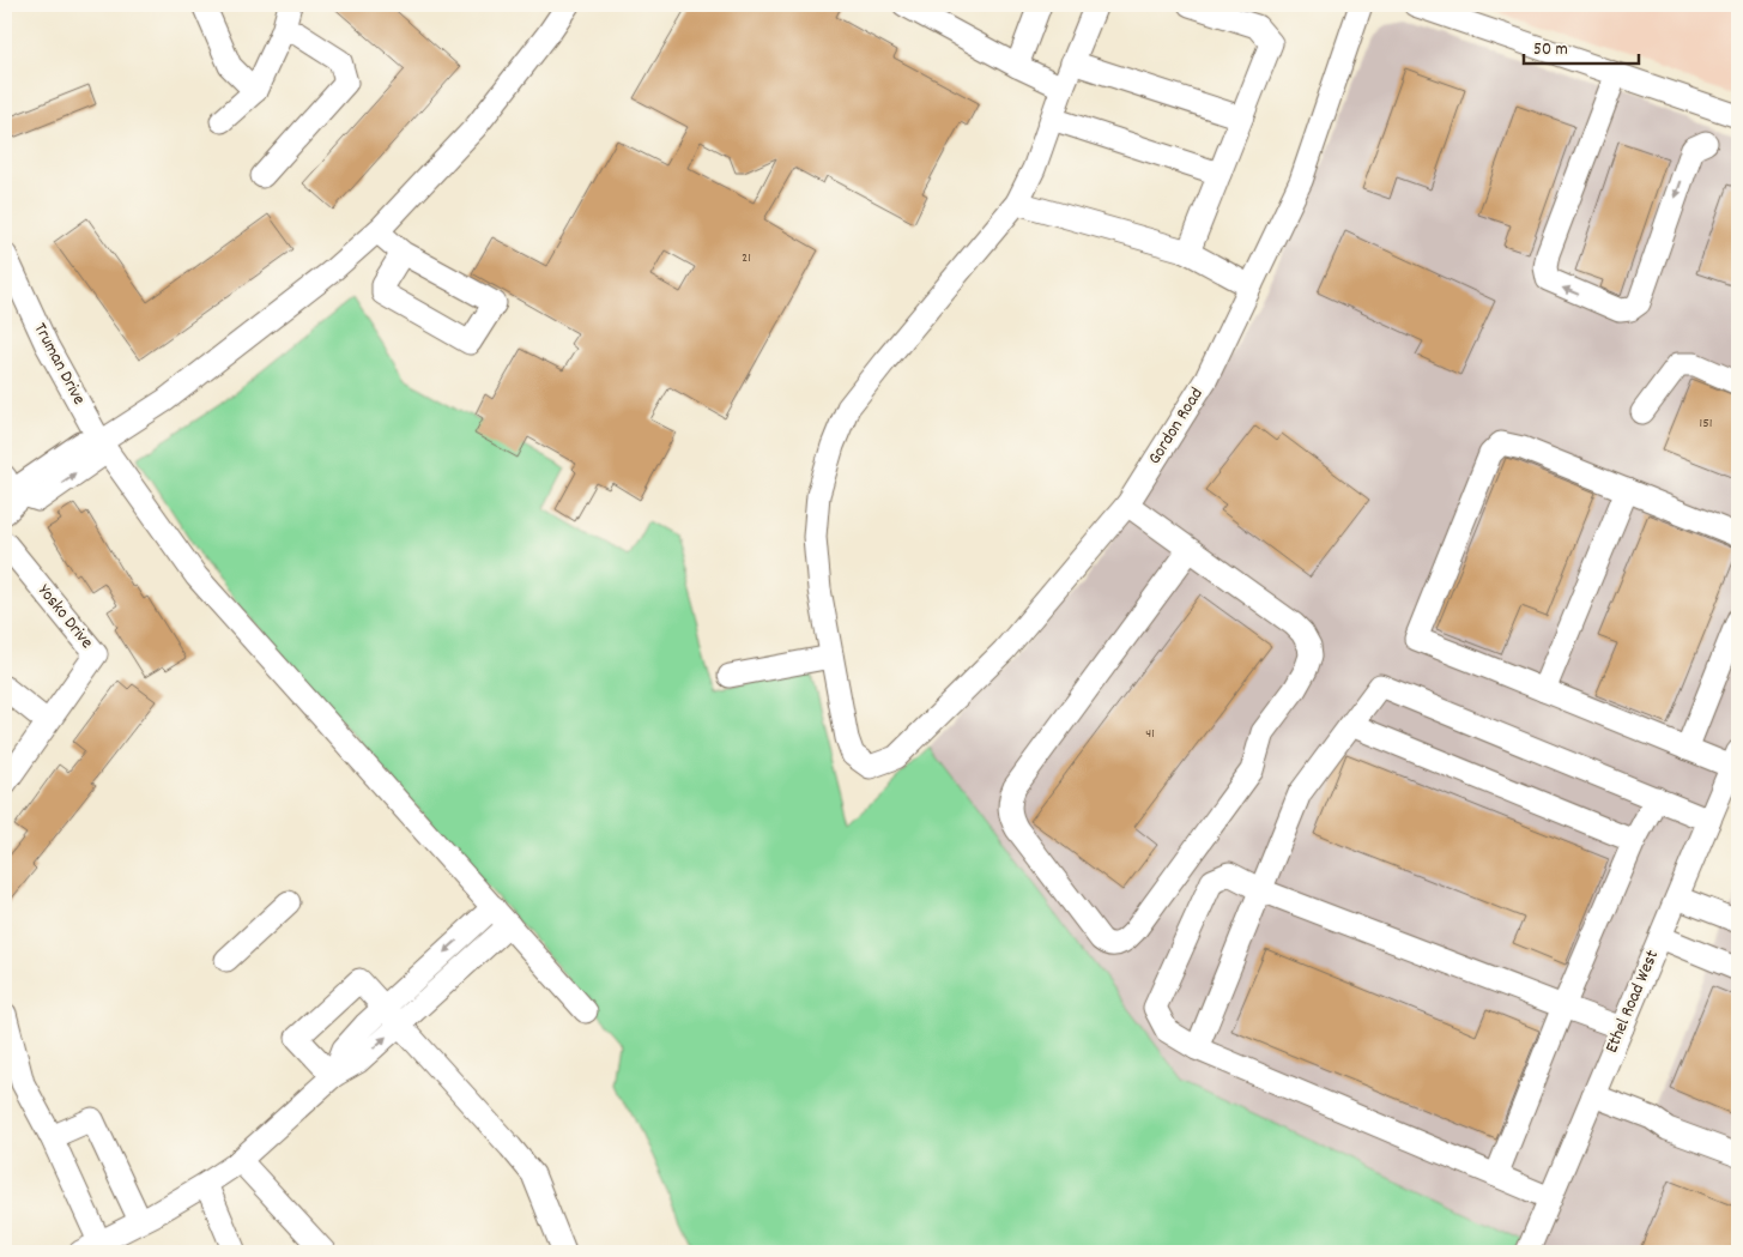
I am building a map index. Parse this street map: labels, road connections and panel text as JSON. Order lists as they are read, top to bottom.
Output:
{
  "streets": {
    "street": [
      "Truman Drive",
      "Gordon Road",
      "Yosko Drive",
      "Ethel Road West"
    ]
  },
  "house_numbers": ["21", "151", "41"],
  "scale_bar": "50 m"
}
